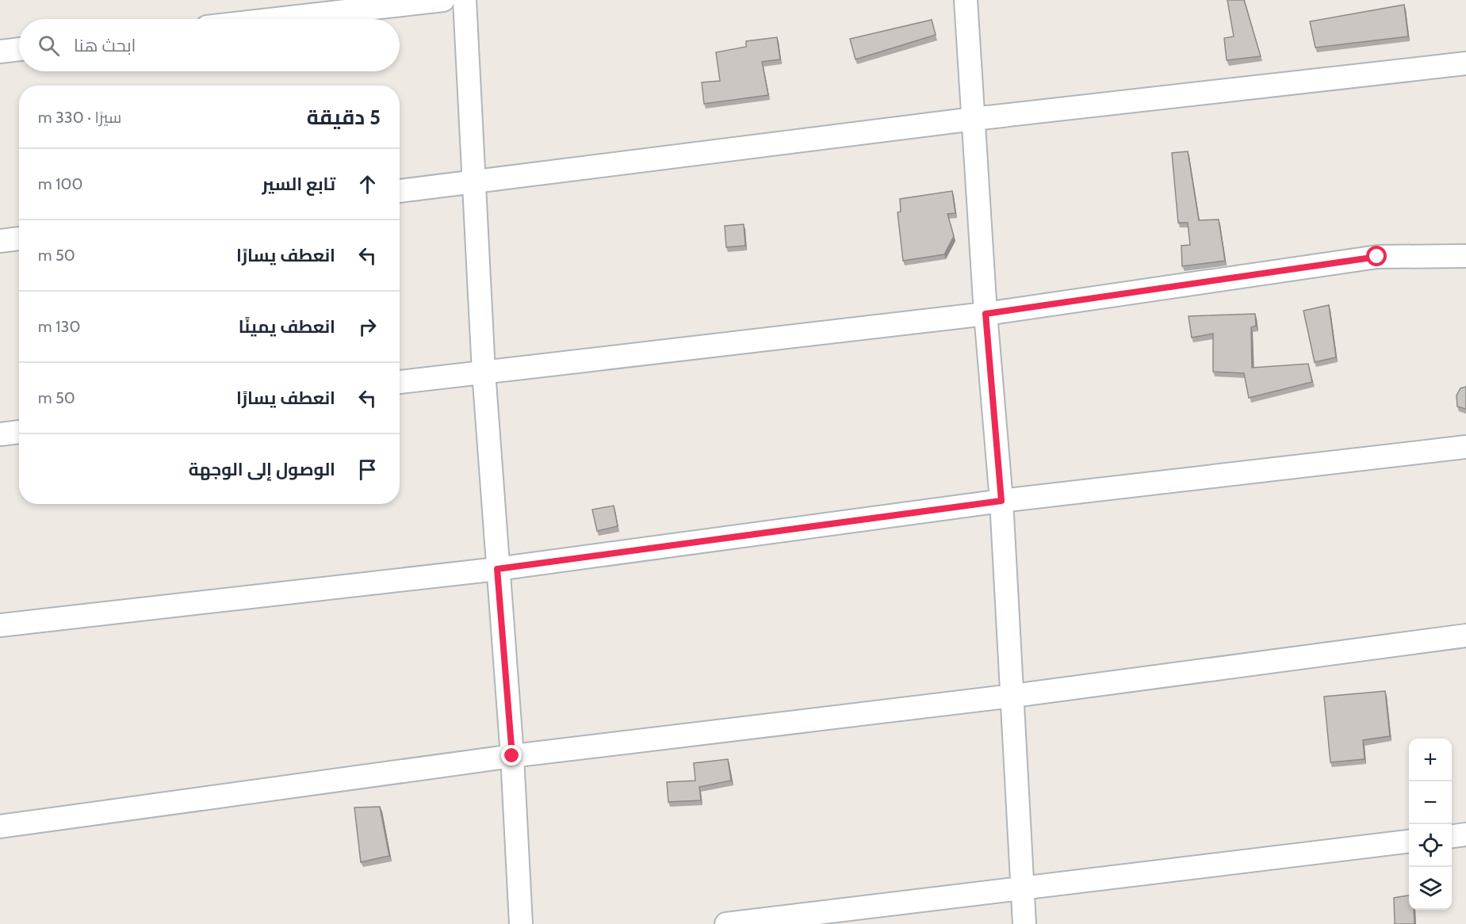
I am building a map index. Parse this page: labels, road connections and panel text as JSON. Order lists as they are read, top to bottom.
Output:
{
  "page": {
    "search": "ابحث هنا",
    "heading": ["5 دقيقة", "سيرًا · 330 m"],
    "list": [
      ["تابع السير", "100 m"],
      ["انعطف يسارًا", "50 m"],
      ["انعطف يمينًا", "130 m"],
      ["انعطف يسارًا", "50 m"],
      "الوصول إلى الوجهة"
    ],
    "map_buttons": ["+", "−"]
  }
}
